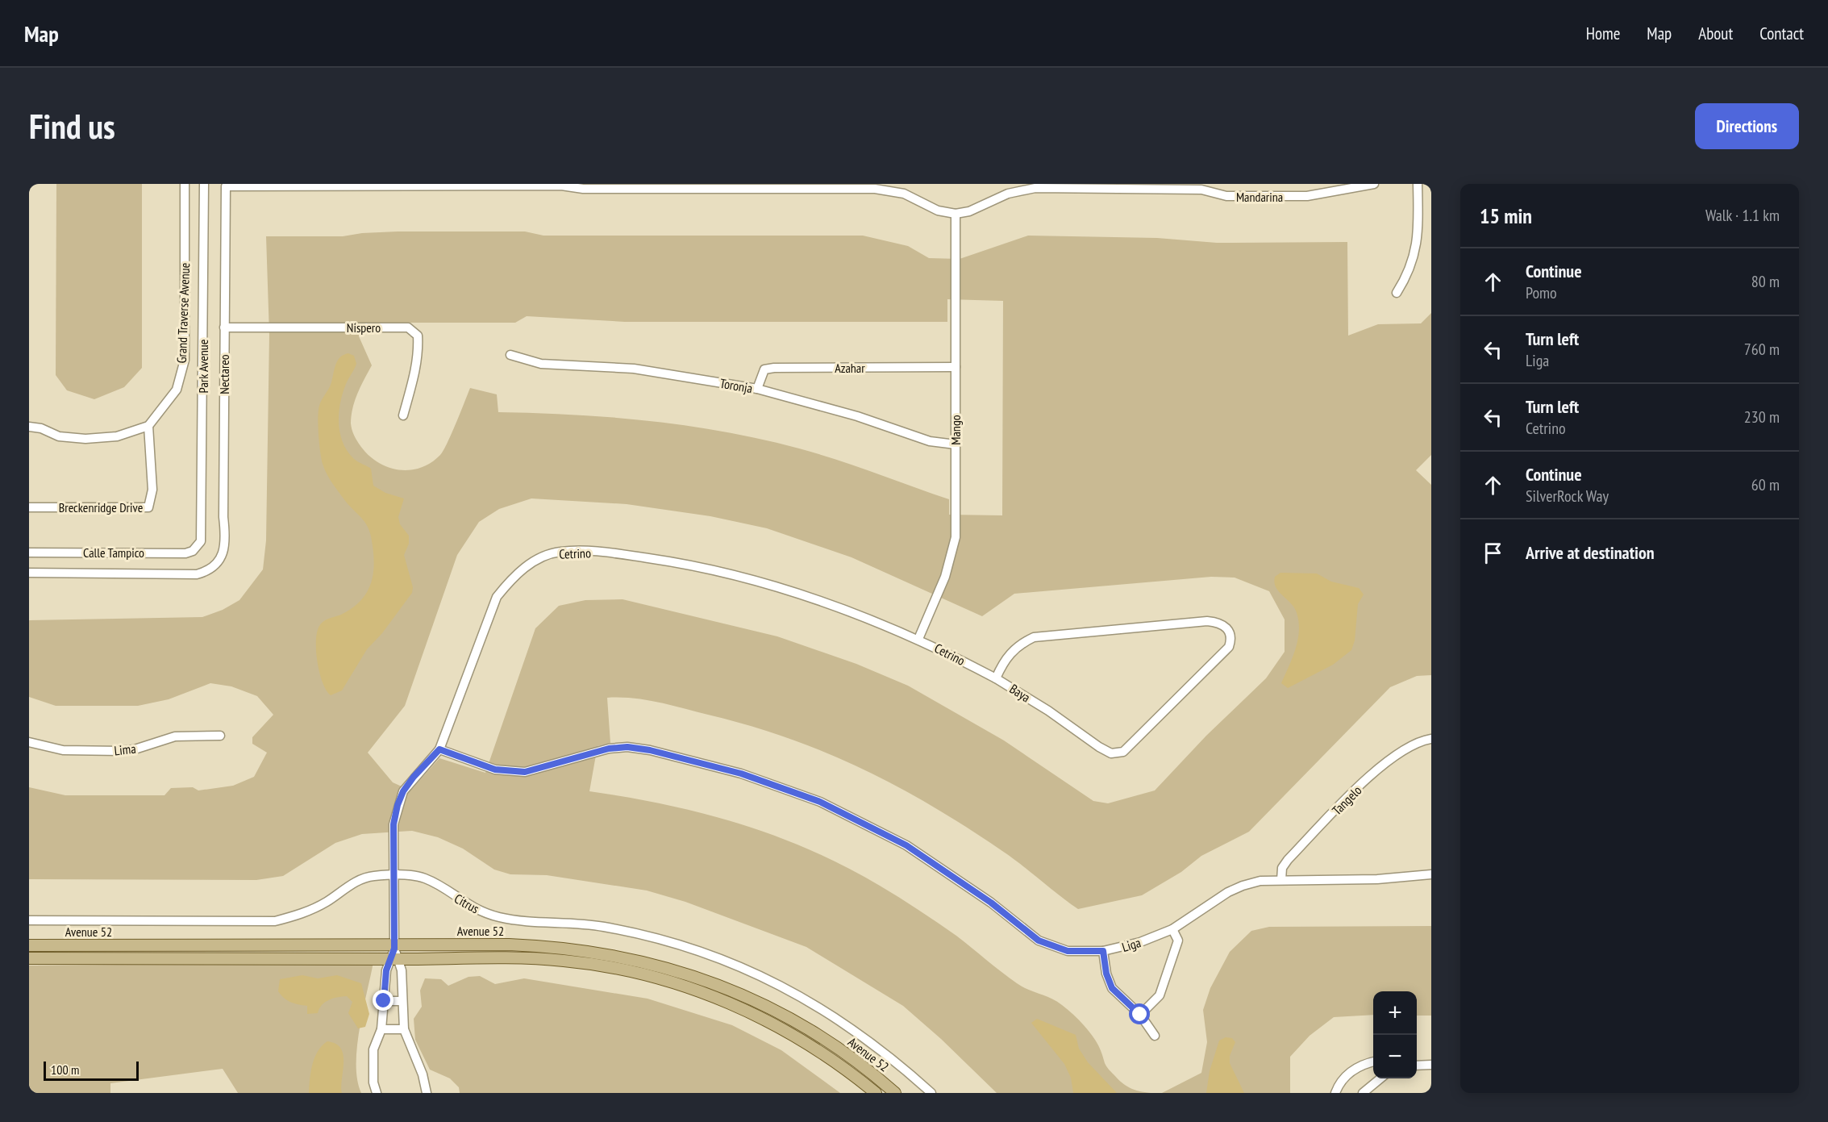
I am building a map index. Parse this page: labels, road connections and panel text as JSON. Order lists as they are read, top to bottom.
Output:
{
  "streets": {
    "main road": ["Avenue 52"],
    "street": [
      "Mandarina",
      "Grand Traverse Avenue",
      "Nispero",
      "Park Avenue",
      "Azahar",
      "Nectareo",
      "Toronja",
      "Mango",
      "Breckenridge Drive",
      "Calle Tampico",
      "Cetrino",
      "Baya",
      "Lima",
      "Tangelo",
      "Citrus",
      "Liga"
    ]
  },
  "crossings": [
    ["Mandarina", "Nectareo"],
    ["Mandarina", "Mango"],
    ["Grand Traverse Avenue", "Breckenridge Drive"],
    ["Nispero", "Nectareo"],
    ["Park Avenue", "Calle Tampico"],
    ["Azahar", "Toronja"],
    ["Azahar", "Mango"],
    ["Nectareo", "Mango"],
    ["Toronja", "Mango"],
    ["Mango", "Cetrino"],
    ["Cetrino", "Baya"],
    ["Cetrino", "Citrus"],
    ["Cetrino", "Avenue 52"],
    ["Cetrino", "Liga"],
    ["Tangelo", "Liga"]
  ],
  "scale_bar": "100 m",
  "page": {
    "header": "Map",
    "nav": [
      "Home",
      "Map",
      "About",
      "Contact"
    ],
    "buttons": "Directions",
    "title": "Find us",
    "heading": ["15 min", "Walk · 1.1 km"],
    "list": [
      ["Continue", "Pomo", "80 m"],
      ["Turn left", "Liga", "760 m"],
      ["Turn left", "Cetrino", "230 m"],
      ["Continue", "SilverRock Way", "60 m"],
      "Arrive at destination"
    ],
    "map_buttons": ["+", "−"],
    "scale": "100 m"
  }
}
